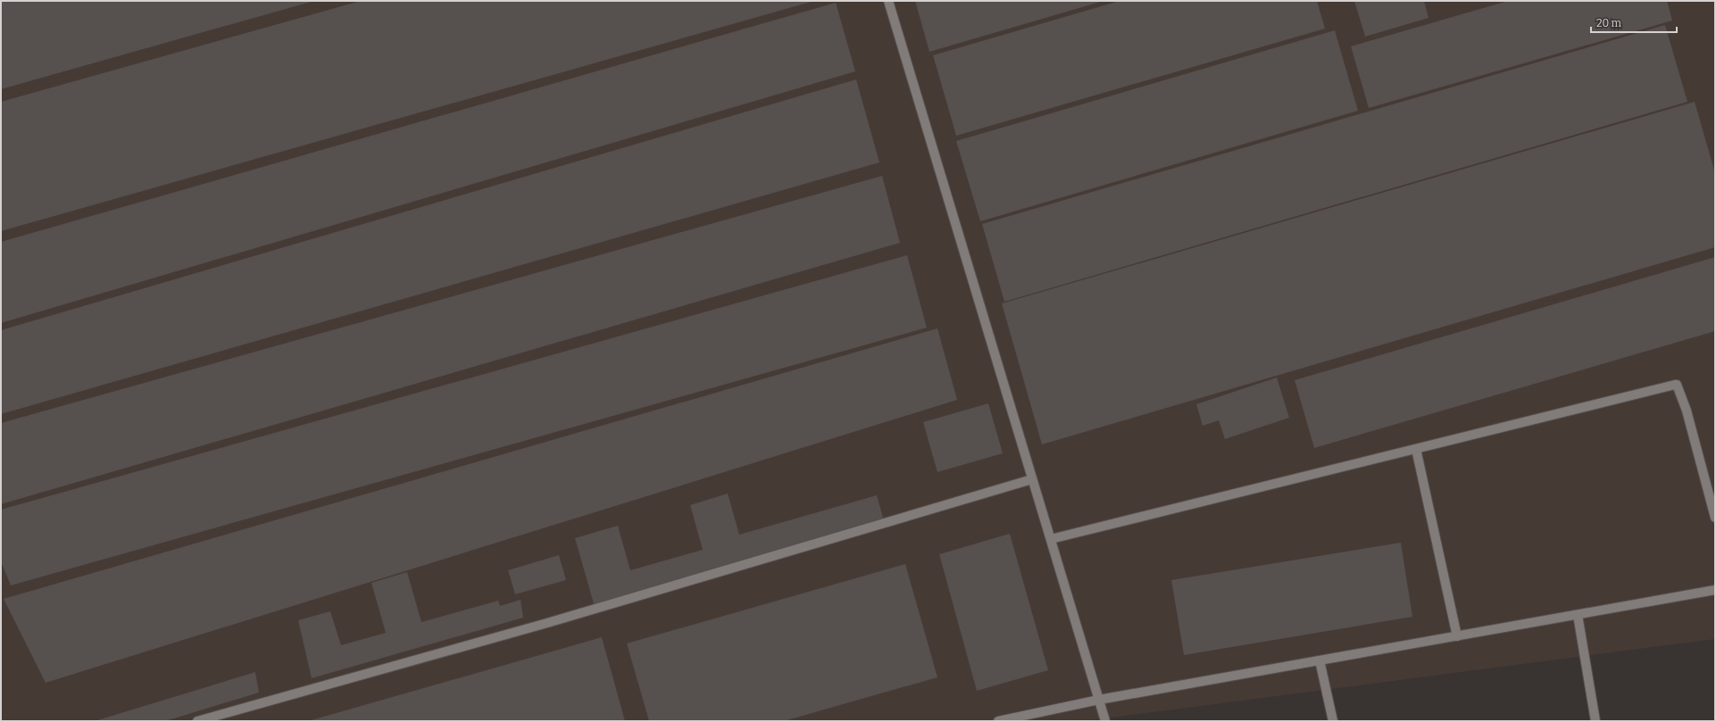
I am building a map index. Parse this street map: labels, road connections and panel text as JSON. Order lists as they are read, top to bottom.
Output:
{
  "scale_bar": "20 m"
}
